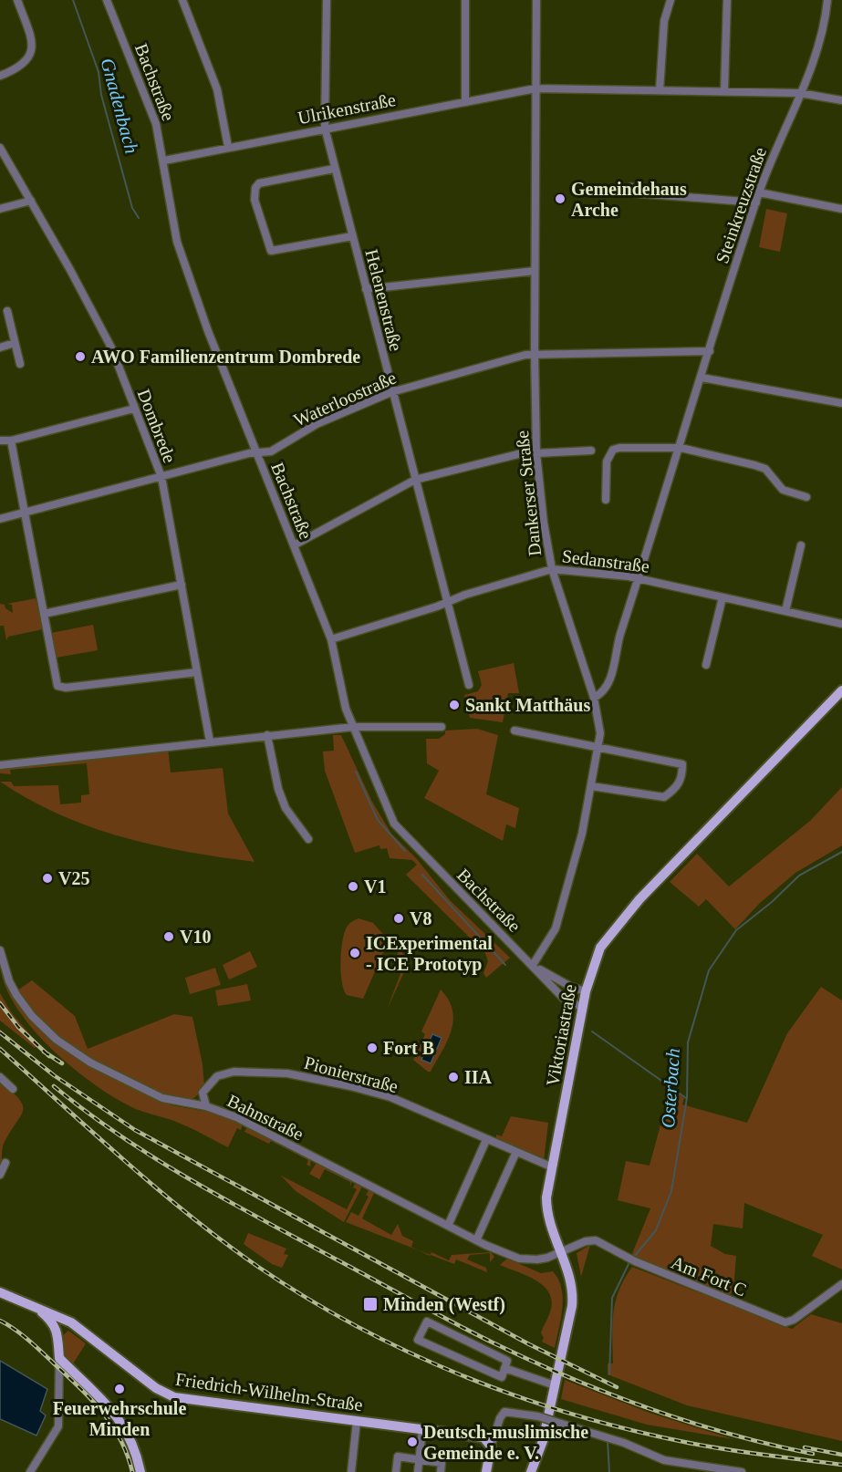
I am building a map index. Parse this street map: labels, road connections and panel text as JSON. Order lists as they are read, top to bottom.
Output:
{
  "streets": {
    "main road": ["Viktoriastraße", "Friedrich-Wilhelm-Straße"],
    "street": [
      "Bachstraße",
      "Ulrikenstraße",
      "Steinkreuzstraße",
      "Helenenstraße",
      "Waterloostraße",
      "Dombrede",
      "Dankerser Straße",
      "Sedanstraße",
      "Pionierstraße",
      "Bahnstraße",
      "Am Fort C"
    ]
  },
  "crossings": [
    ["Bachstraße", "Ulrikenstraße"],
    ["Bachstraße", "Waterloostraße"],
    ["Bachstraße", "Dankerser Straße"],
    ["Bachstraße", "Sedanstraße"],
    ["Bachstraße", "Viktoriastraße"],
    ["Ulrikenstraße", "Steinkreuzstraße"],
    ["Ulrikenstraße", "Helenenstraße"],
    ["Ulrikenstraße", "Dankerser Straße"],
    ["Steinkreuzstraße", "Waterloostraße"],
    ["Steinkreuzstraße", "Dankerser Straße"],
    ["Steinkreuzstraße", "Sedanstraße"],
    ["Helenenstraße", "Waterloostraße"],
    ["Helenenstraße", "Sedanstraße"],
    ["Waterloostraße", "Dombrede"],
    ["Waterloostraße", "Dankerser Straße"],
    ["Dankerser Straße", "Sedanstraße"],
    ["Viktoriastraße", "Pionierstraße"],
    ["Viktoriastraße", "Bahnstraße"],
    ["Viktoriastraße", "Am Fort C"],
    ["Pionierstraße", "Bahnstraße"],
    ["Bahnstraße", "Am Fort C"]
  ],
  "water": ["Gnadenbach", "Osterbach"],
  "places": {
    "other": [
      "Gemeindehaus Arche",
      "AWO Familienzentrum Dombrede",
      "Sankt Matthäus",
      "V25",
      "V1",
      "V8",
      "V10",
      "ICExperimental - ICE Prototyp",
      "Fort B",
      "IIA",
      "Feuerwehrschule Minden",
      "Deutsch-muslimische Gemeinde e. V."
    ],
    "transit": ["Minden (Westf)"]
  }
}
